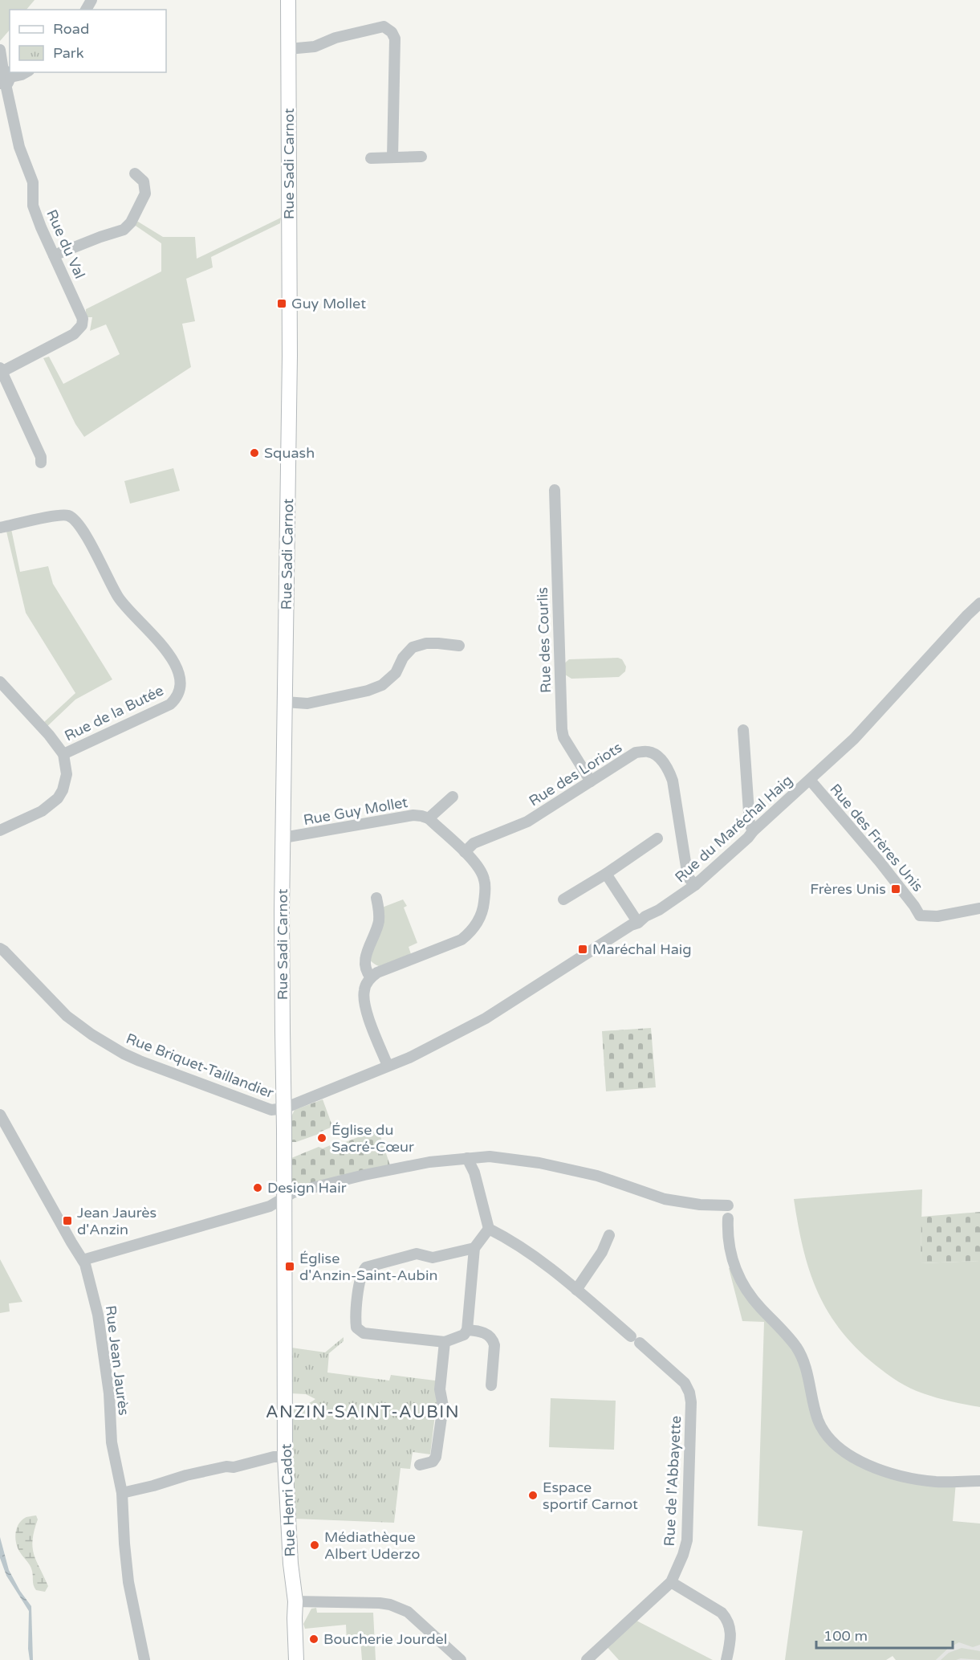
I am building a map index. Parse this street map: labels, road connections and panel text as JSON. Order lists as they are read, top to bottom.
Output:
{
  "streets": {
    "main road": ["Rue Sadi Carnot", "Rue Henri Cadot"],
    "street": [
      "Rue du Val",
      "Rue des Courlis",
      "Rue de la Butée",
      "Rue des Loriots",
      "Rue Guy Mollet",
      "Rue du Maréchal Haig",
      "Rue des Frères Unis",
      "Rue Briquet-Taillandier",
      "Rue Jean Jaurès",
      "Rue de l'Abbayette"
    ]
  },
  "crossings": [
    ["Rue Sadi Carnot", "Rue Guy Mollet"],
    ["Rue Sadi Carnot", "Rue du Maréchal Haig"],
    ["Rue Sadi Carnot", "Rue Briquet-Taillandier"],
    ["Rue Sadi Carnot", "Rue Henri Cadot"],
    ["Rue des Courlis", "Rue des Loriots"],
    ["Rue des Loriots", "Rue du Maréchal Haig"],
    ["Rue du Maréchal Haig", "Rue des Frères Unis"],
    ["Rue du Maréchal Haig", "Rue Briquet-Taillandier"],
    ["Rue du Maréchal Haig", "Rue Henri Cadot"],
    ["Rue Briquet-Taillandier", "Rue Henri Cadot"]
  ],
  "districts": ["ANZIN-SAINT-AUBIN"],
  "places": {
    "transit": [
      "Guy Mollet",
      "Frères Unis",
      "Maréchal Haig",
      "Jean Jaurès d'Anzin",
      "Église d'Anzin-Saint-Aubin"
    ],
    "other": [
      "Squash",
      "Église du Sacré-Cœur",
      "Design Hair",
      "Espace sportif Carnot",
      "Médiathèque Albert Uderzo",
      "Boucherie Jourdel"
    ]
  },
  "legend": ["Road", "Park"],
  "scale_bar": "100 m"
}
